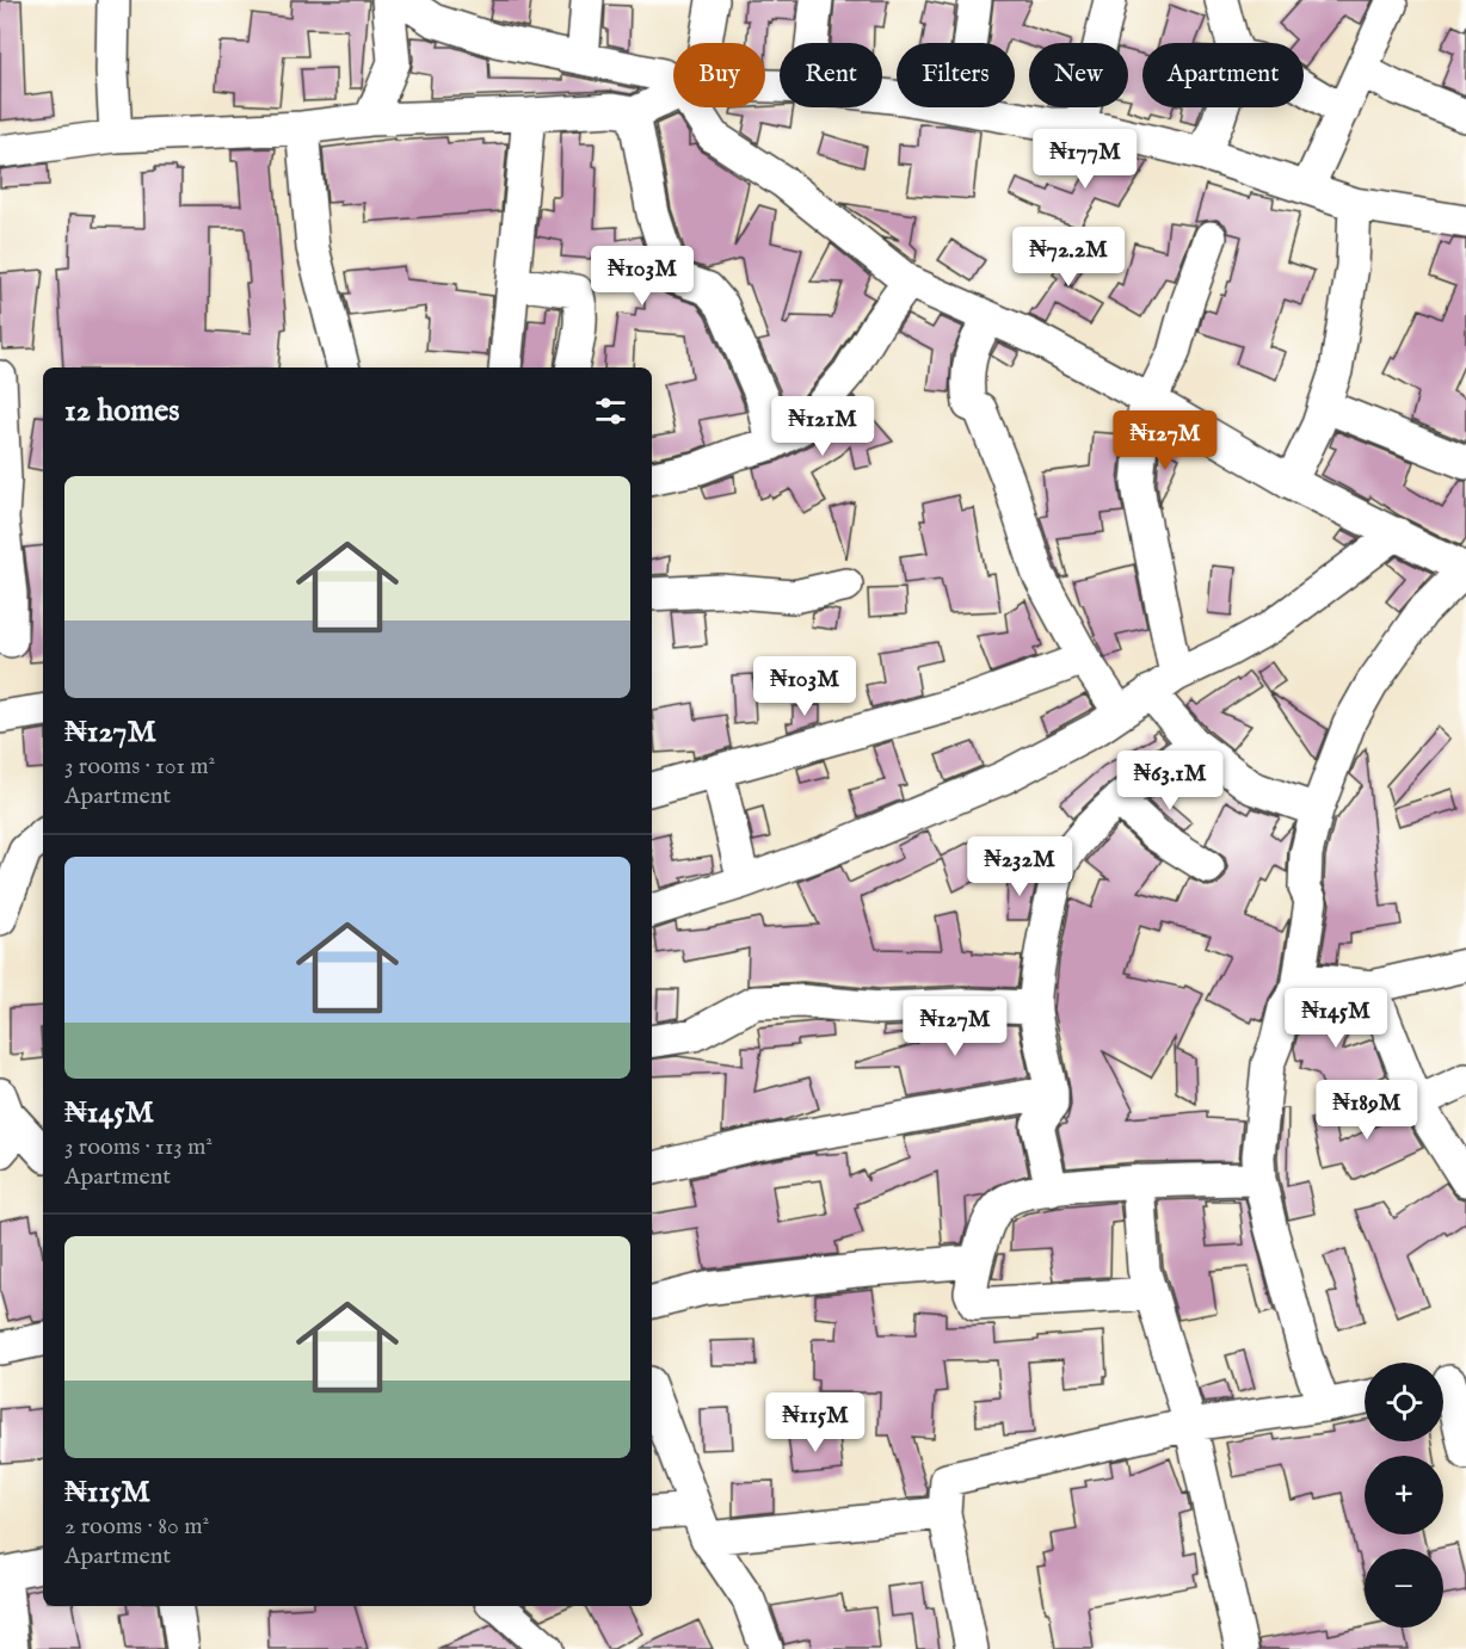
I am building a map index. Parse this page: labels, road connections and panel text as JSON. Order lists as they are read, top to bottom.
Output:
{
  "page": {
    "chip": [
      "Buy",
      "Rent",
      "Filters",
      "New",
      "Apartment"
    ],
    "price": [
      "₦177M",
      "₦72.2M",
      "₦103M",
      "₦121M",
      "₦127M",
      "₦103M",
      "₦63.1M",
      "₦232M",
      "₦145M",
      "₦127M",
      "₦189M",
      "₦115M"
    ],
    "heading": "12 homes",
    "list": [
      {
        "name": "₦127M",
        "note": "3 rooms · 101 m² · Apartment"
      },
      {
        "name": "₦145M",
        "note": "3 rooms · 113 m² · Apartment"
      },
      {
        "name": "₦115M",
        "note": "2 rooms · 80 m² · Apartment"
      }
    ],
    "map_buttons": ["+", "−"]
  }
}
